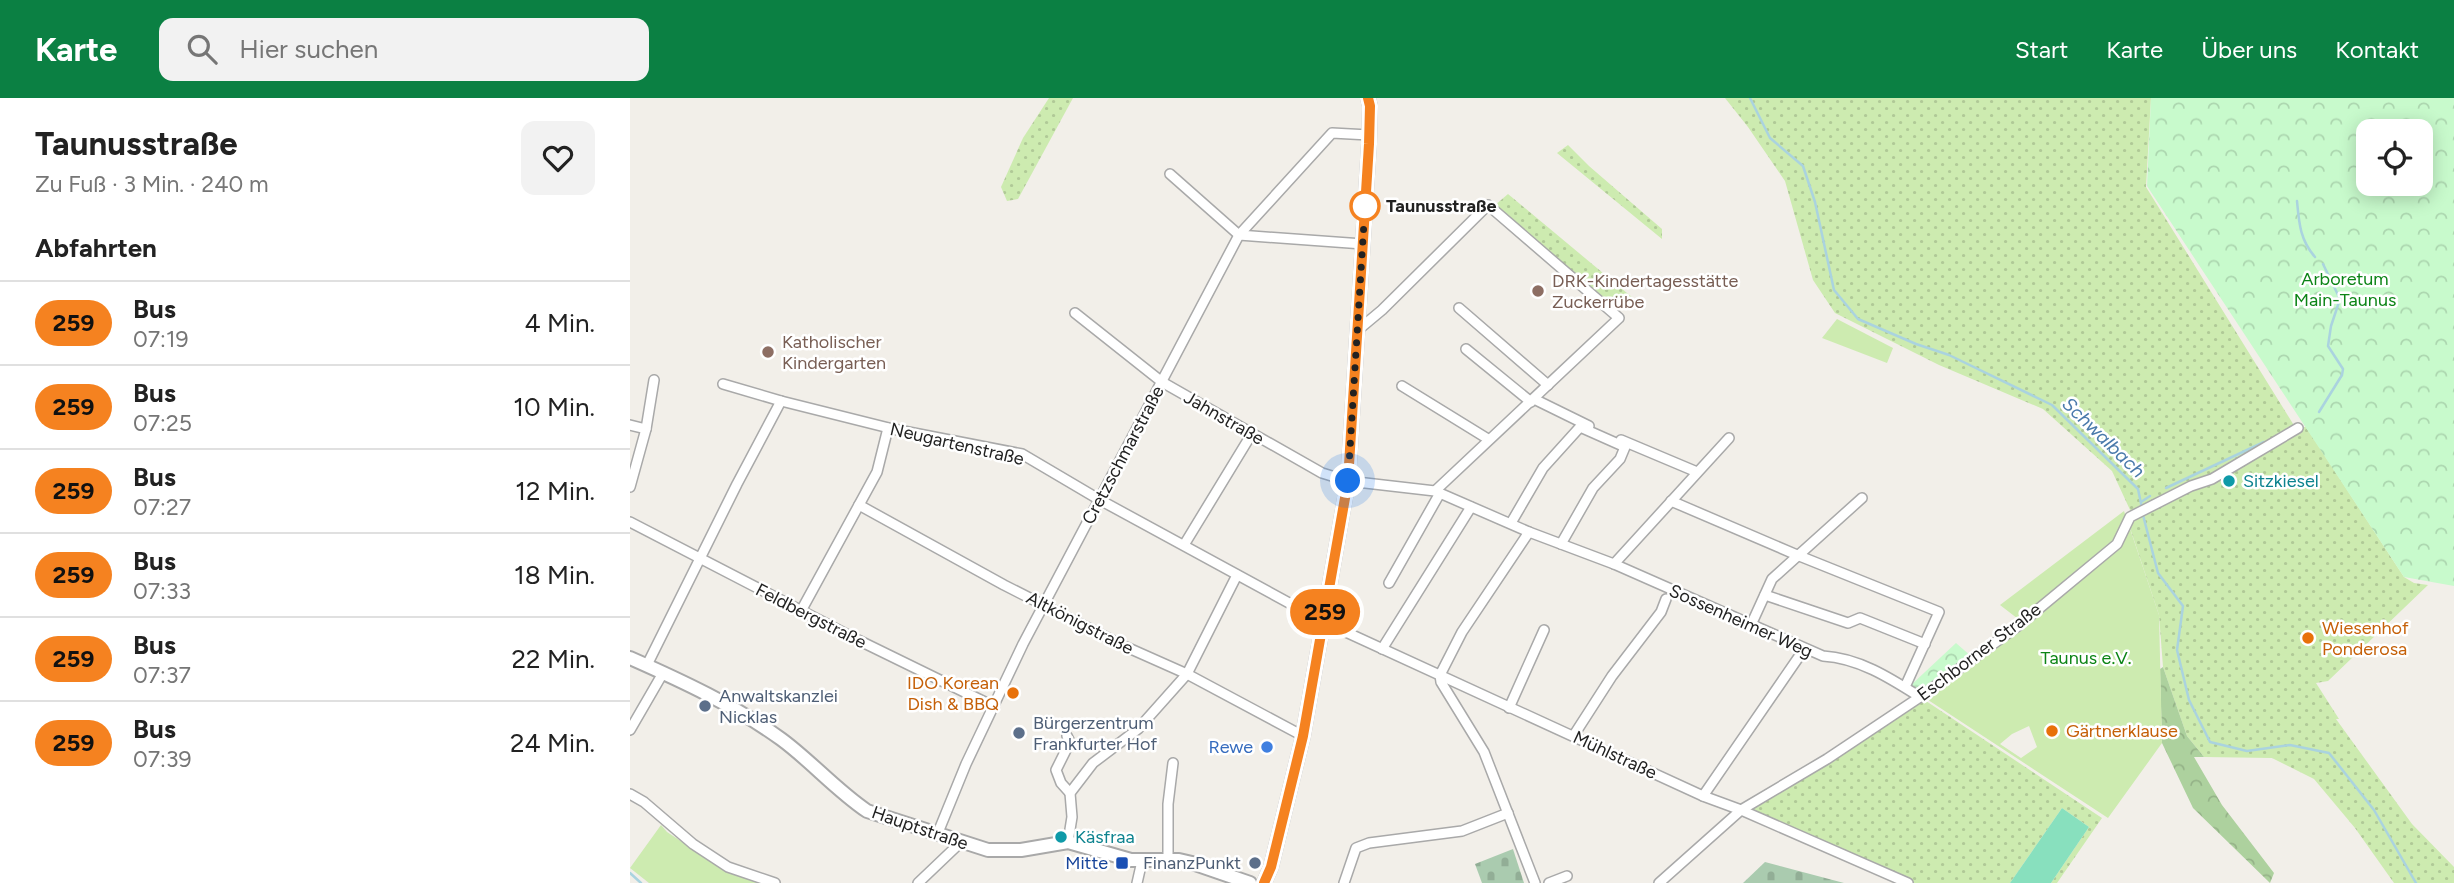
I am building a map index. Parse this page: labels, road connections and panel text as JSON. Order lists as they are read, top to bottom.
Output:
{
  "streets": {
    "street": [
      "Jahnstraße",
      "Neugartenstraße",
      "Cretzschmarstraße",
      "Feldbergstraße",
      "Sossenheimer Weg",
      "Altkönigstraße",
      "Eschborner Straße",
      "Mühlstraße",
      "Hauptstraße"
    ]
  },
  "crossings": [
    ["Jahnstraße", "Cretzschmarstraße"],
    ["Jahnstraße", "Sossenheimer Weg"],
    ["Neugartenstraße", "Cretzschmarstraße"],
    ["Neugartenstraße", "Mühlstraße"],
    ["Cretzschmarstraße", "Feldbergstraße"],
    ["Cretzschmarstraße", "Altkönigstraße"],
    ["Cretzschmarstraße", "Hauptstraße"],
    ["Sossenheimer Weg", "Eschborner Straße"],
    ["Eschborner Straße", "Mühlstraße"]
  ],
  "water": ["Schwalbach"],
  "parks": ["Arboretum Main-Taunus", "Taunus e.V."],
  "places": {
    "other": [
      "Taunusstraße",
      "DRK-Kindertagesstätte Zuckerrübe",
      "Katholischer Kindergarten",
      "Sitzkiesel",
      "Wiesenhof Ponderosa",
      "IDO Korean Dish & BBQ",
      "Anwaltskanzlei Nicklas",
      "Gärtnerklause",
      "Bürgerzentrum Frankfurter Hof",
      "Rewe",
      "Käsfraa",
      "FinanzPunkt"
    ],
    "transit": ["Mitte"]
  },
  "lines": ["bus line 259"],
  "page": {
    "header": "Karte",
    "search": "Hier suchen",
    "nav": [
      "Start",
      "Karte",
      "Über uns",
      "Kontakt"
    ],
    "heading": [
      ["Taunusstraße", "Zu Fuß · 3 Min. · 240 m"],
      "Abfahrten"
    ],
    "on_map": "259",
    "list": [
      {
        "mark": "259",
        "name": "Bus",
        "note": "07:19",
        "value": "4 Min."
      },
      {
        "mark": "259",
        "name": "Bus",
        "note": "07:25",
        "value": "10 Min."
      },
      {
        "mark": "259",
        "name": "Bus",
        "note": "07:27",
        "value": "12 Min."
      },
      {
        "mark": "259",
        "name": "Bus",
        "note": "07:33",
        "value": "18 Min."
      },
      {
        "mark": "259",
        "name": "Bus",
        "note": "07:37",
        "value": "22 Min."
      },
      {
        "mark": "259",
        "name": "Bus",
        "note": "07:39",
        "value": "24 Min."
      }
    ]
  }
}
